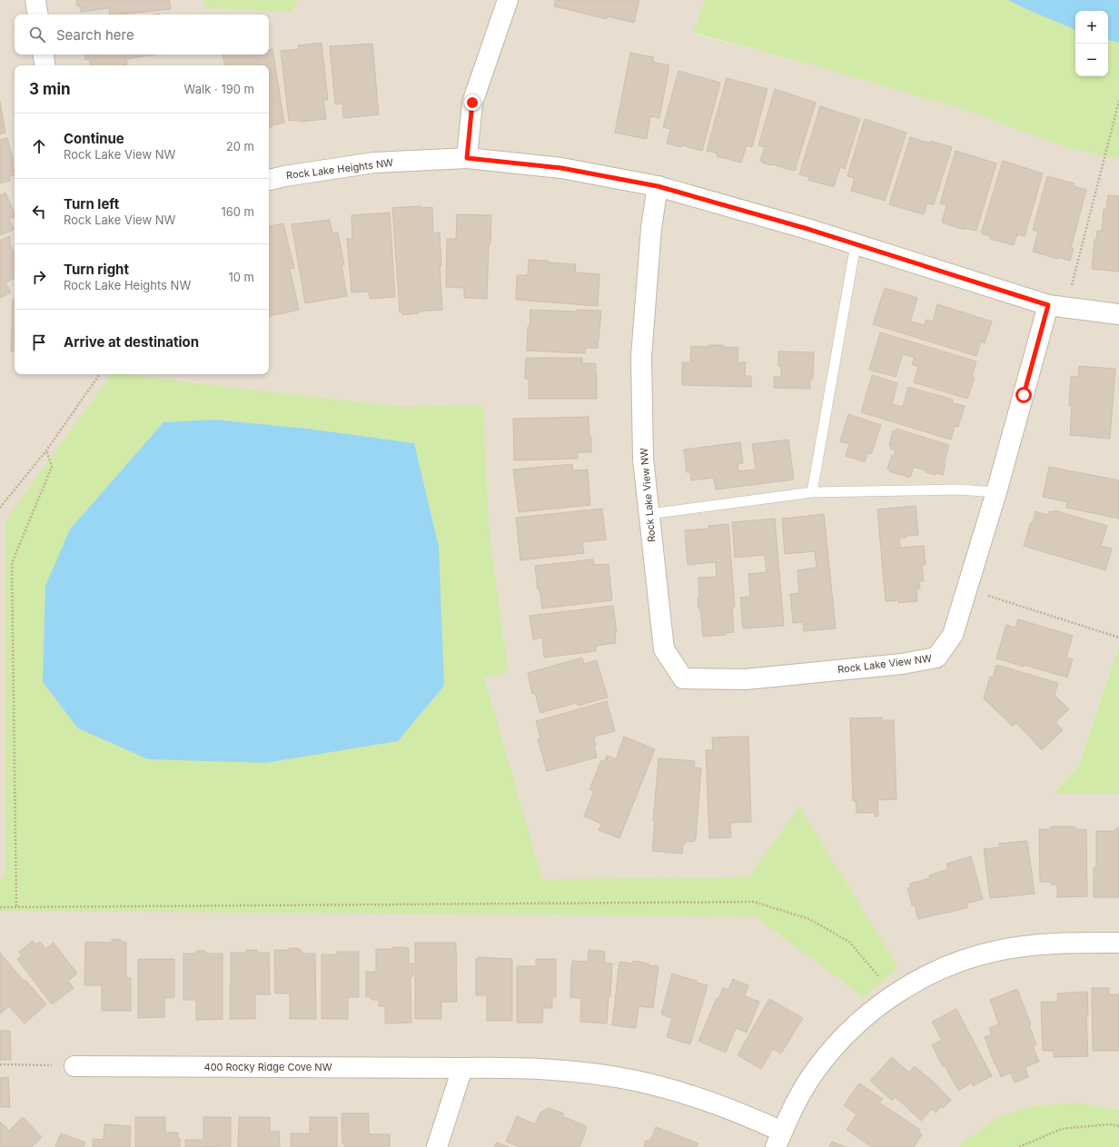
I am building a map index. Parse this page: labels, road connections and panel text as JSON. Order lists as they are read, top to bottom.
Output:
{
  "streets": {
    "street": ["Rock Lake Heights NW", "Rock Lake View NW", "400 Rocky Ridge Cove NW"]
  },
  "page": {
    "map_buttons": ["+", "−"],
    "search": "Search here",
    "heading": ["3 min", "Walk · 190 m"],
    "list": [
      ["Continue", "Rock Lake View NW", "20 m"],
      ["Turn left", "Rock Lake View NW", "160 m"],
      ["Turn right", "Rock Lake Heights NW", "10 m"],
      "Arrive at destination"
    ]
  }
}
